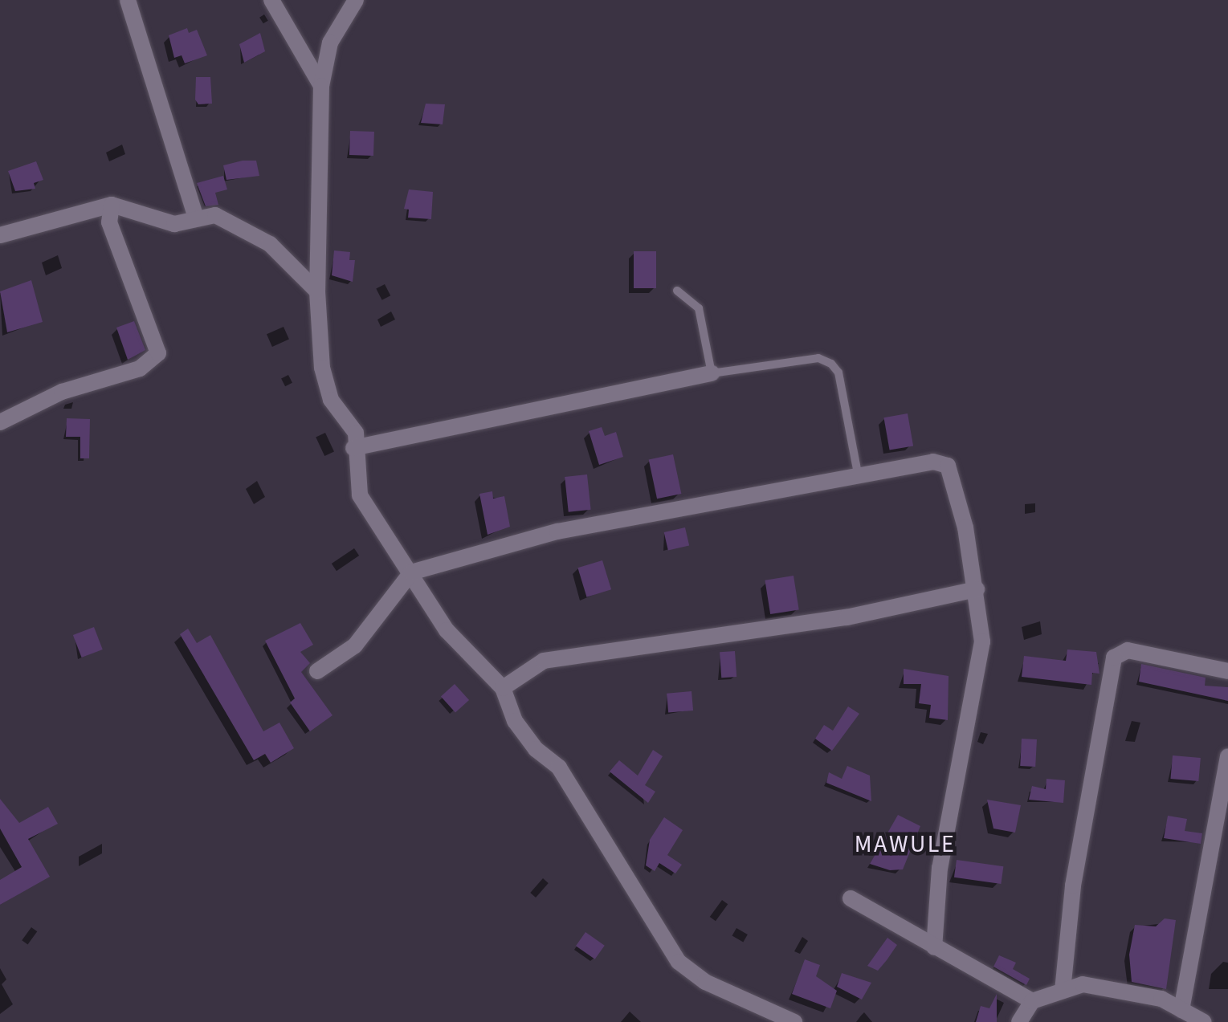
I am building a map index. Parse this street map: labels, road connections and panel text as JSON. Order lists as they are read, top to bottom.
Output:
{
  "districts": ["MAWULE"]
}
